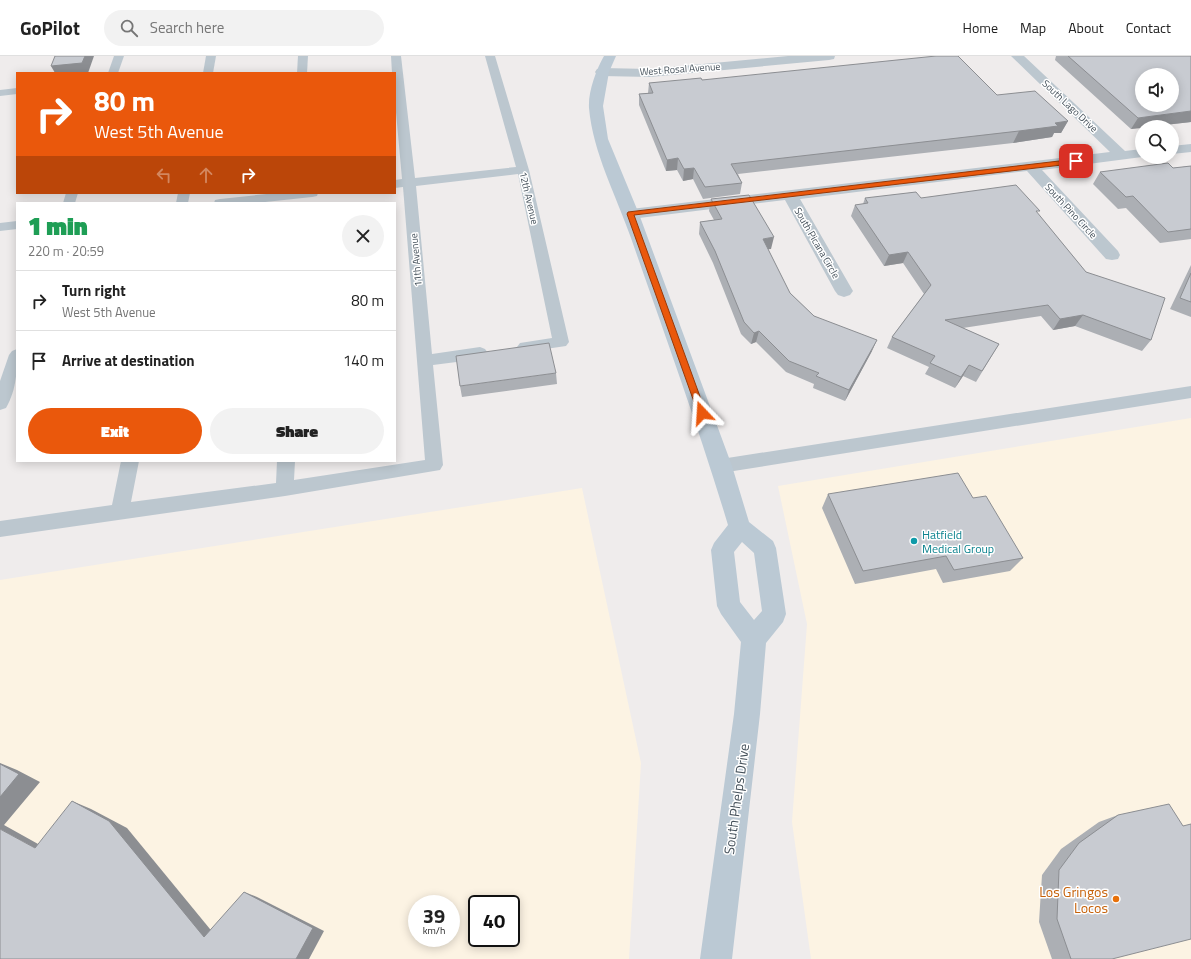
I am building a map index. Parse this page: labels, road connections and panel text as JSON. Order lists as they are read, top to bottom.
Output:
{
  "streets": {
    "street": [
      "West Rosal Avenue",
      "South Lago Drive",
      "South Pino Circle",
      "South Picana Circle",
      "South Phelps Drive"
    ],
    "lane": ["12th Avenue", "11th Avenue"]
  },
  "crossings": [
    ["12th Avenue", "11th Avenue"]
  ],
  "places": ["Hatfield Medical Group", "Los Gringos Locos"],
  "page": {
    "header": "GoPilot",
    "search": "Search here",
    "nav": [
      "Home",
      "Map",
      "About",
      "Contact"
    ],
    "turn": ["80 m", "West 5th Avenue"],
    "heading": ["1 min", "220 m · 20:59"],
    "list": [
      {
        "name": "Turn right",
        "note": "West 5th Avenue",
        "value": "80 m"
      },
      {
        "name": "Arrive at destination",
        "value": "140 m"
      }
    ],
    "buttons": ["Exit", "Share"],
    "speed": "39 km/h",
    "limit": "40"
  }
}
